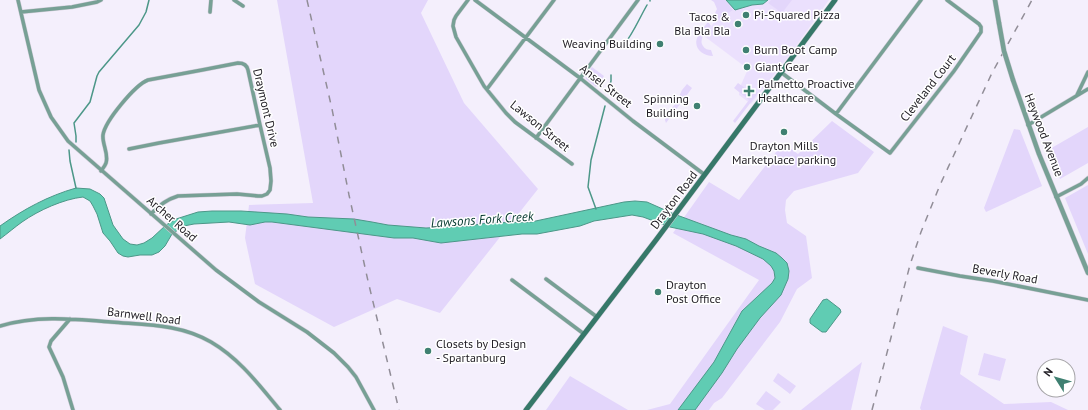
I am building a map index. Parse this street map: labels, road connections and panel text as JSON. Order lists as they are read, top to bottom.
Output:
{
  "streets": {
    "main road": ["Drayton Road"],
    "street": [
      "Ansel Street",
      "Cleveland Court",
      "Draymont Drive",
      "Lawson Street",
      "Heywood Avenue",
      "Archer Road",
      "Beverly Road",
      "Barnwell Road"
    ]
  },
  "crossings": [
    ["Ansel Street", "Drayton Road"],
    ["Draymont Drive", "Archer Road"]
  ],
  "water": ["Lawsons Fork Creek"],
  "places": {
    "other": [
      "Pi-Squared Pizza",
      "Tacos & Bla Bla Bla",
      "Weaving Building",
      "Burn Boot Camp",
      "Giant Gear",
      "Spinning Building",
      "Drayton Mills Marketplace parking",
      "Drayton Post Office",
      "Closets by Design - Spartanburg"
    ],
    "health": ["Palmetto Proactive Healthcare"]
  },
  "north": "top left"
}
